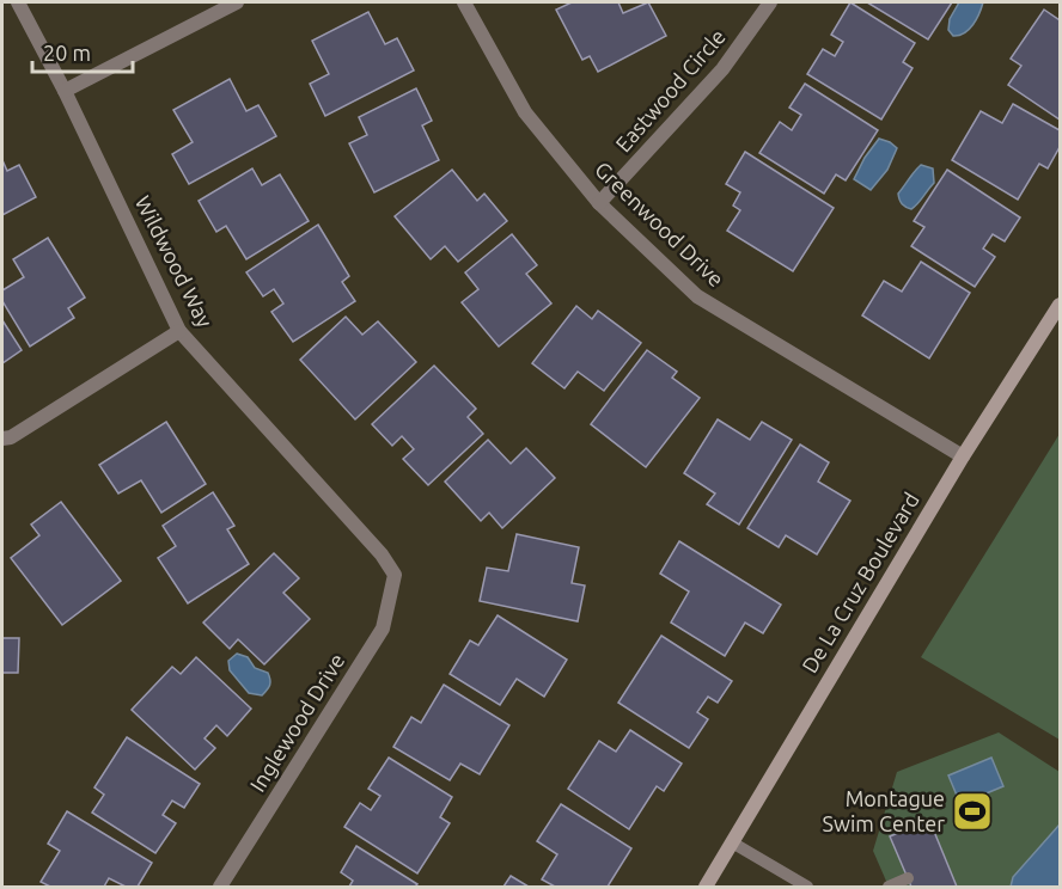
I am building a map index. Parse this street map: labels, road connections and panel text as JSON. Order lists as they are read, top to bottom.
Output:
{
  "streets": {
    "main road": ["De La Cruz Boulevard"],
    "street": [
      "Eastwood Circle",
      "Greenwood Drive",
      "Wildwood Way",
      "Inglewood Drive"
    ]
  },
  "crossings": [
    ["Eastwood Circle", "Greenwood Drive"],
    ["Greenwood Drive", "De La Cruz Boulevard"],
    ["Wildwood Way", "Inglewood Drive"]
  ],
  "places": {
    "sports": ["Montague Swim Center"]
  },
  "scale_bar": "20 m"
}
